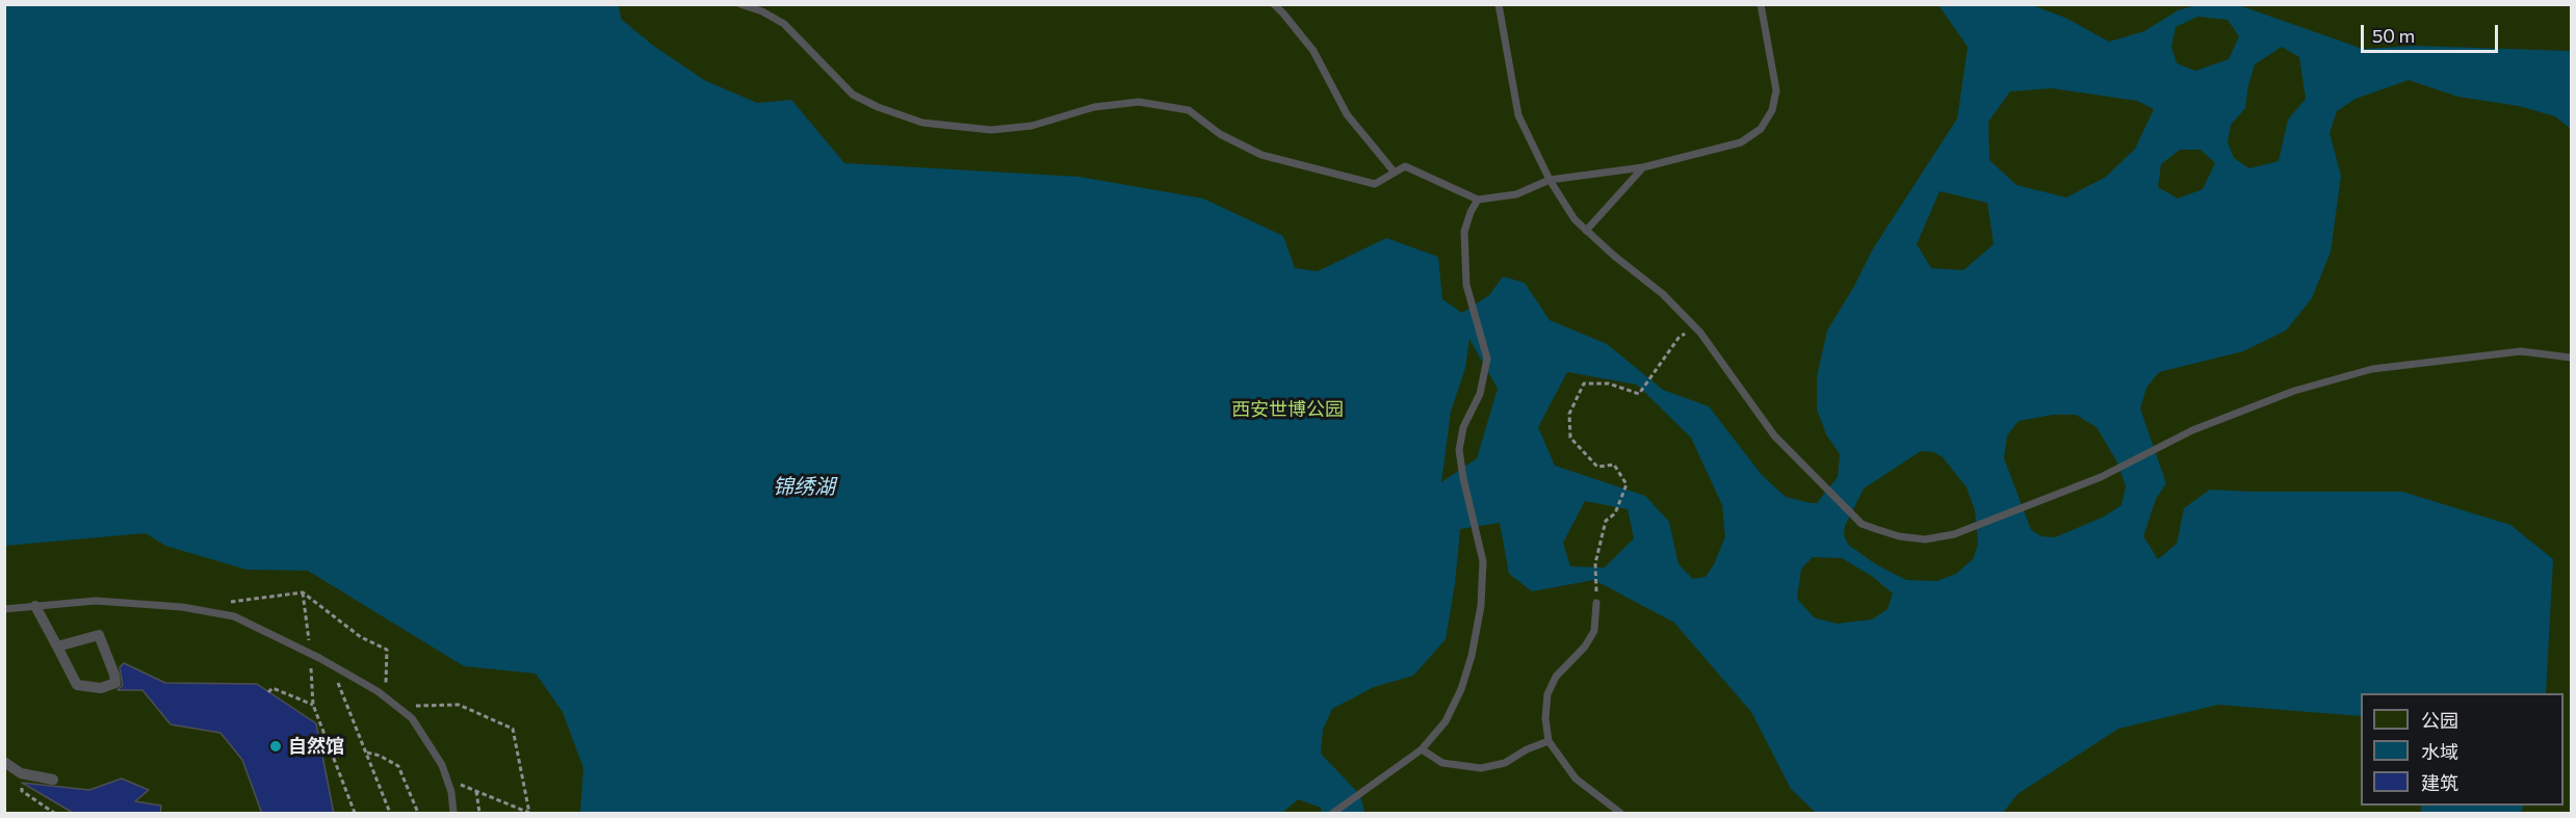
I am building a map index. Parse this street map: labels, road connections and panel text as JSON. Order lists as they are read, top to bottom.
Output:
{
  "water": ["锦绣湖"],
  "parks": ["西安世博公园"],
  "places": ["自然馆"],
  "legend": ["公园", "水域", "建筑"],
  "scale_bar": "50 m"
}
